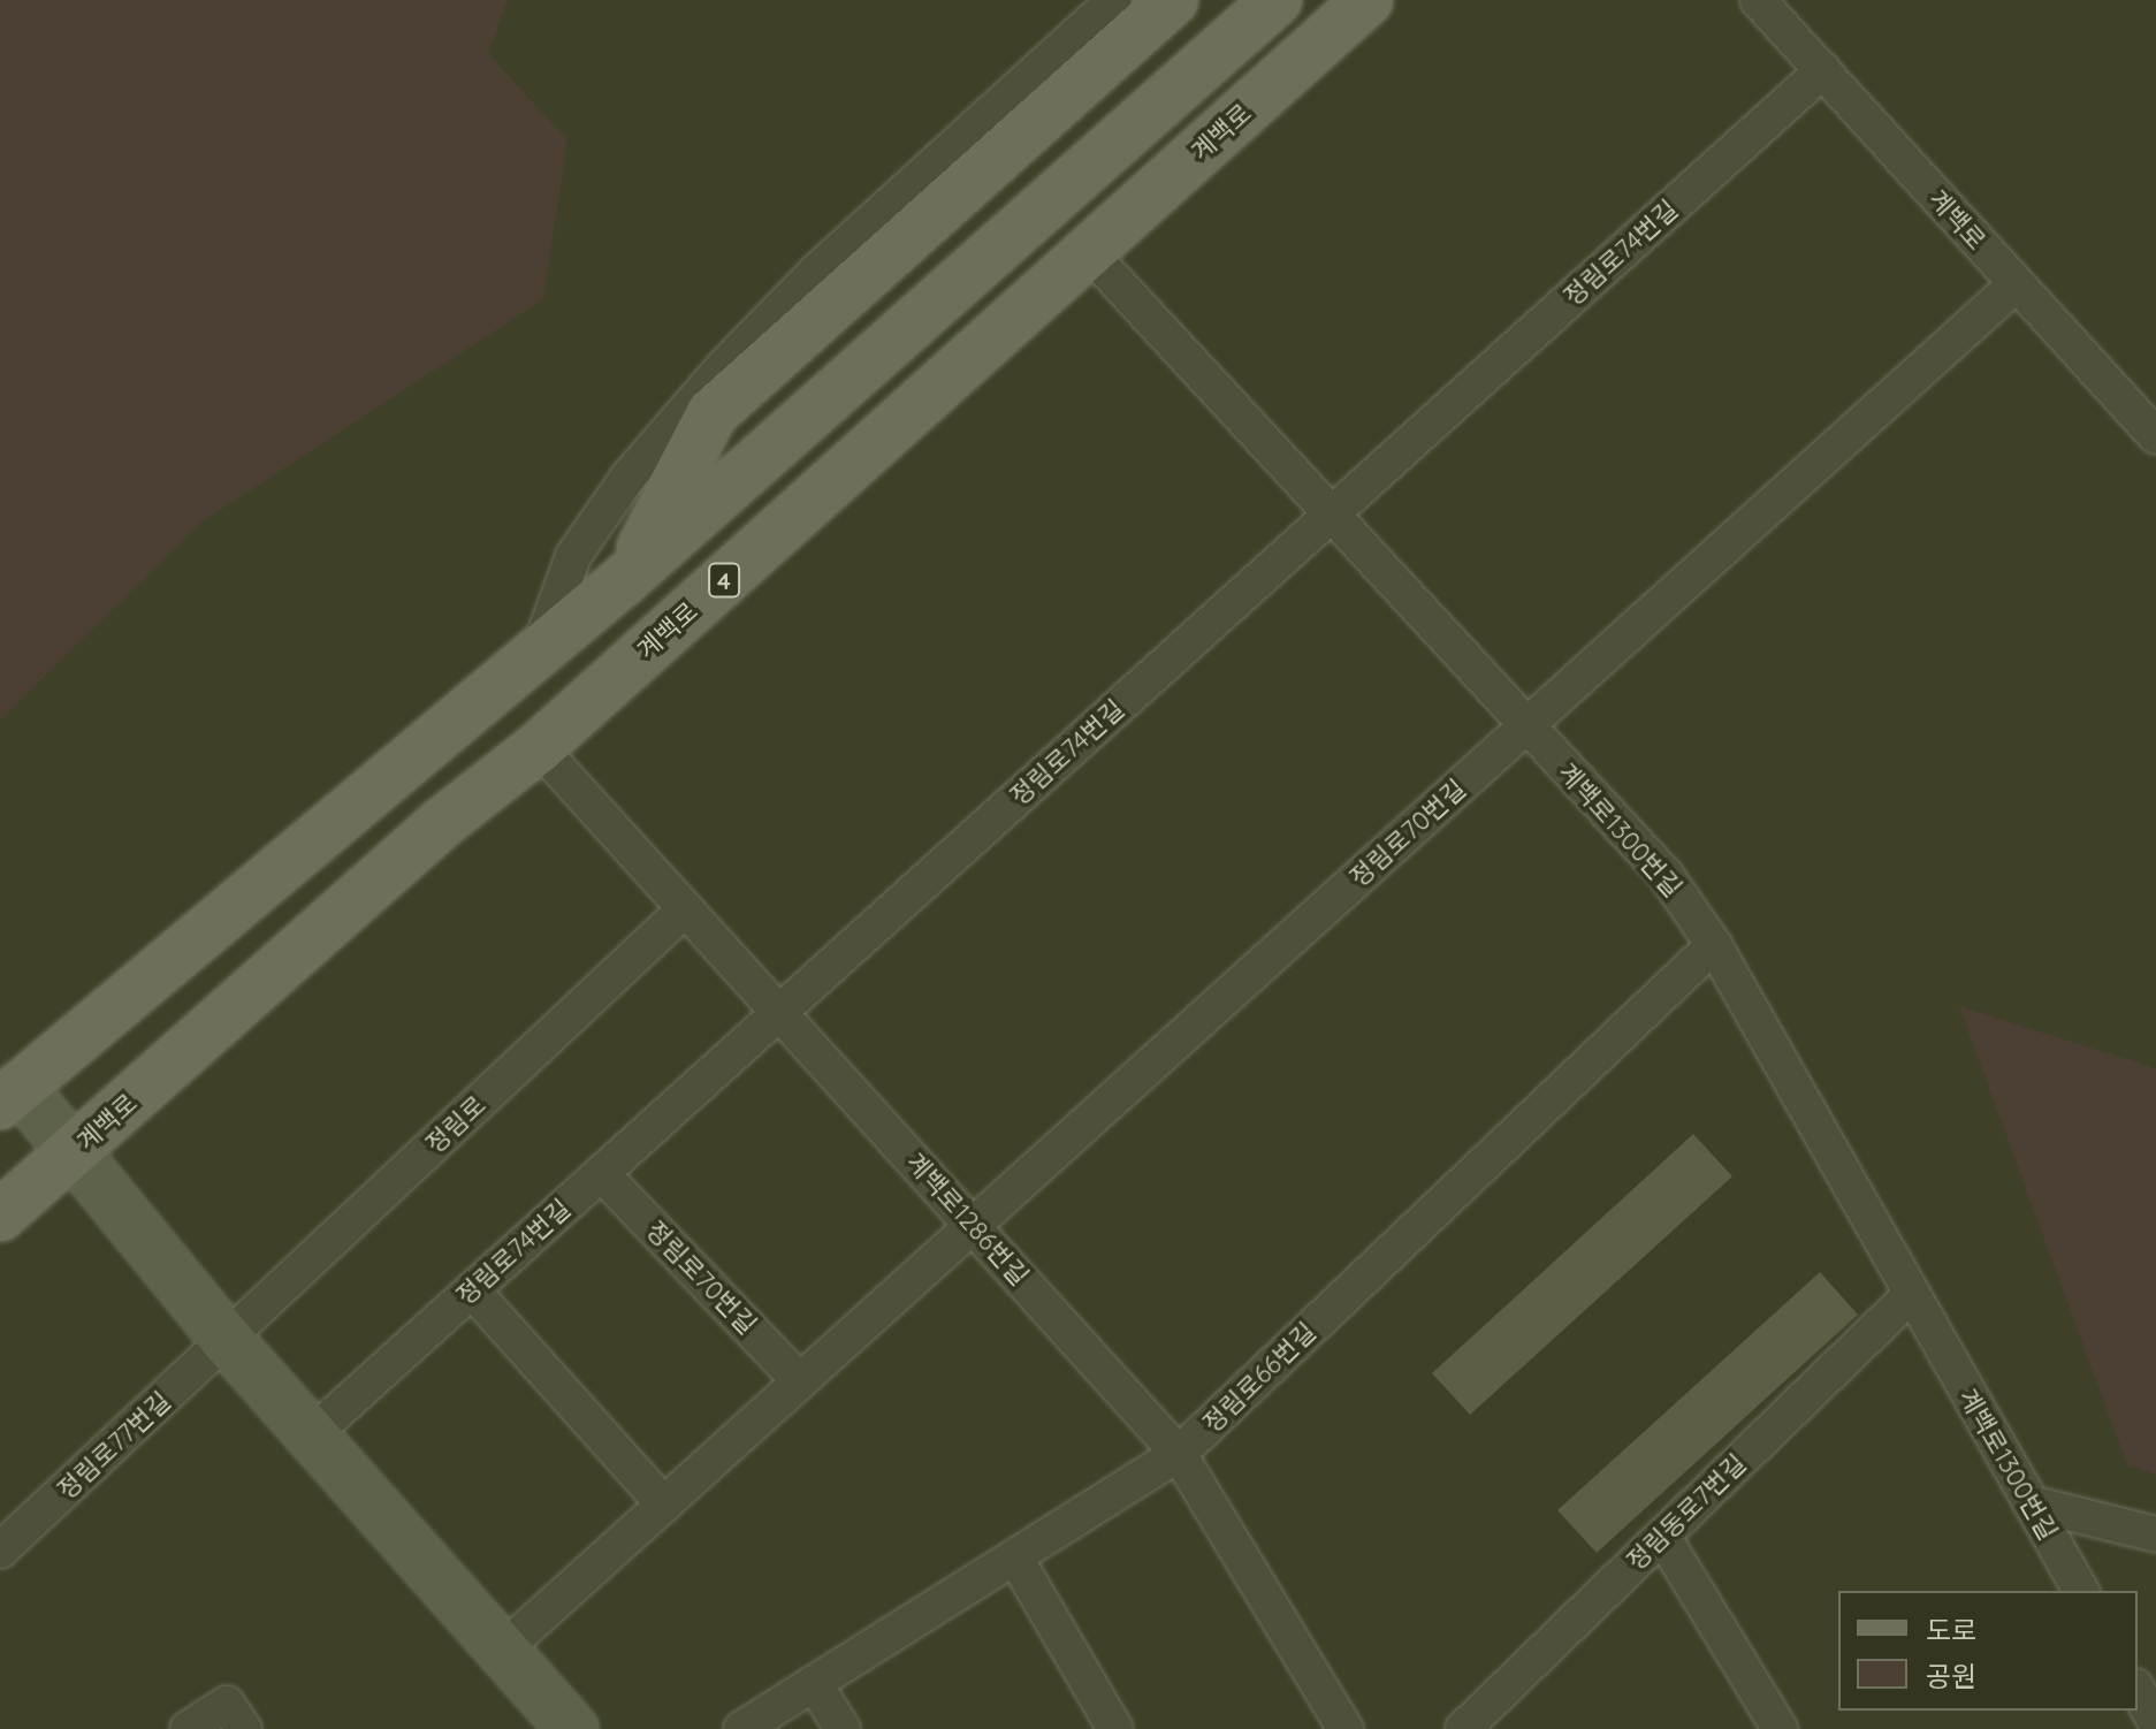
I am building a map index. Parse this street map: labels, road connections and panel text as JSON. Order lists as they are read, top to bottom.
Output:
{
  "streets": {
    "main road": ["계백로", "4"],
    "street": [
      "정림로74번길",
      "계백로1300번길",
      "정림로70번길",
      "정림로",
      "계백로1286번길",
      "정림로66번길",
      "정림로77번길",
      "정림동로7번길"
    ]
  },
  "crossings": [
    ["계백로", "정림로74번길"],
    ["계백로", "계백로1300번길"],
    ["계백로", "정림로70번길"],
    ["계백로", "계백로1286번길"],
    ["정림로74번길", "계백로1300번길"],
    ["정림로74번길", "정림로70번길"],
    ["정림로74번길", "계백로1286번길"],
    ["계백로1300번길", "정림로70번길"],
    ["계백로1300번길", "정림로66번길"],
    ["계백로1300번길", "정림동로7번길"],
    ["정림로70번길", "계백로1286번길"],
    ["정림로", "계백로1286번길"],
    ["정림로", "정림로77번길"],
    ["계백로1286번길", "정림로66번길"]
  ],
  "legend": ["도로", "공원"]
}
